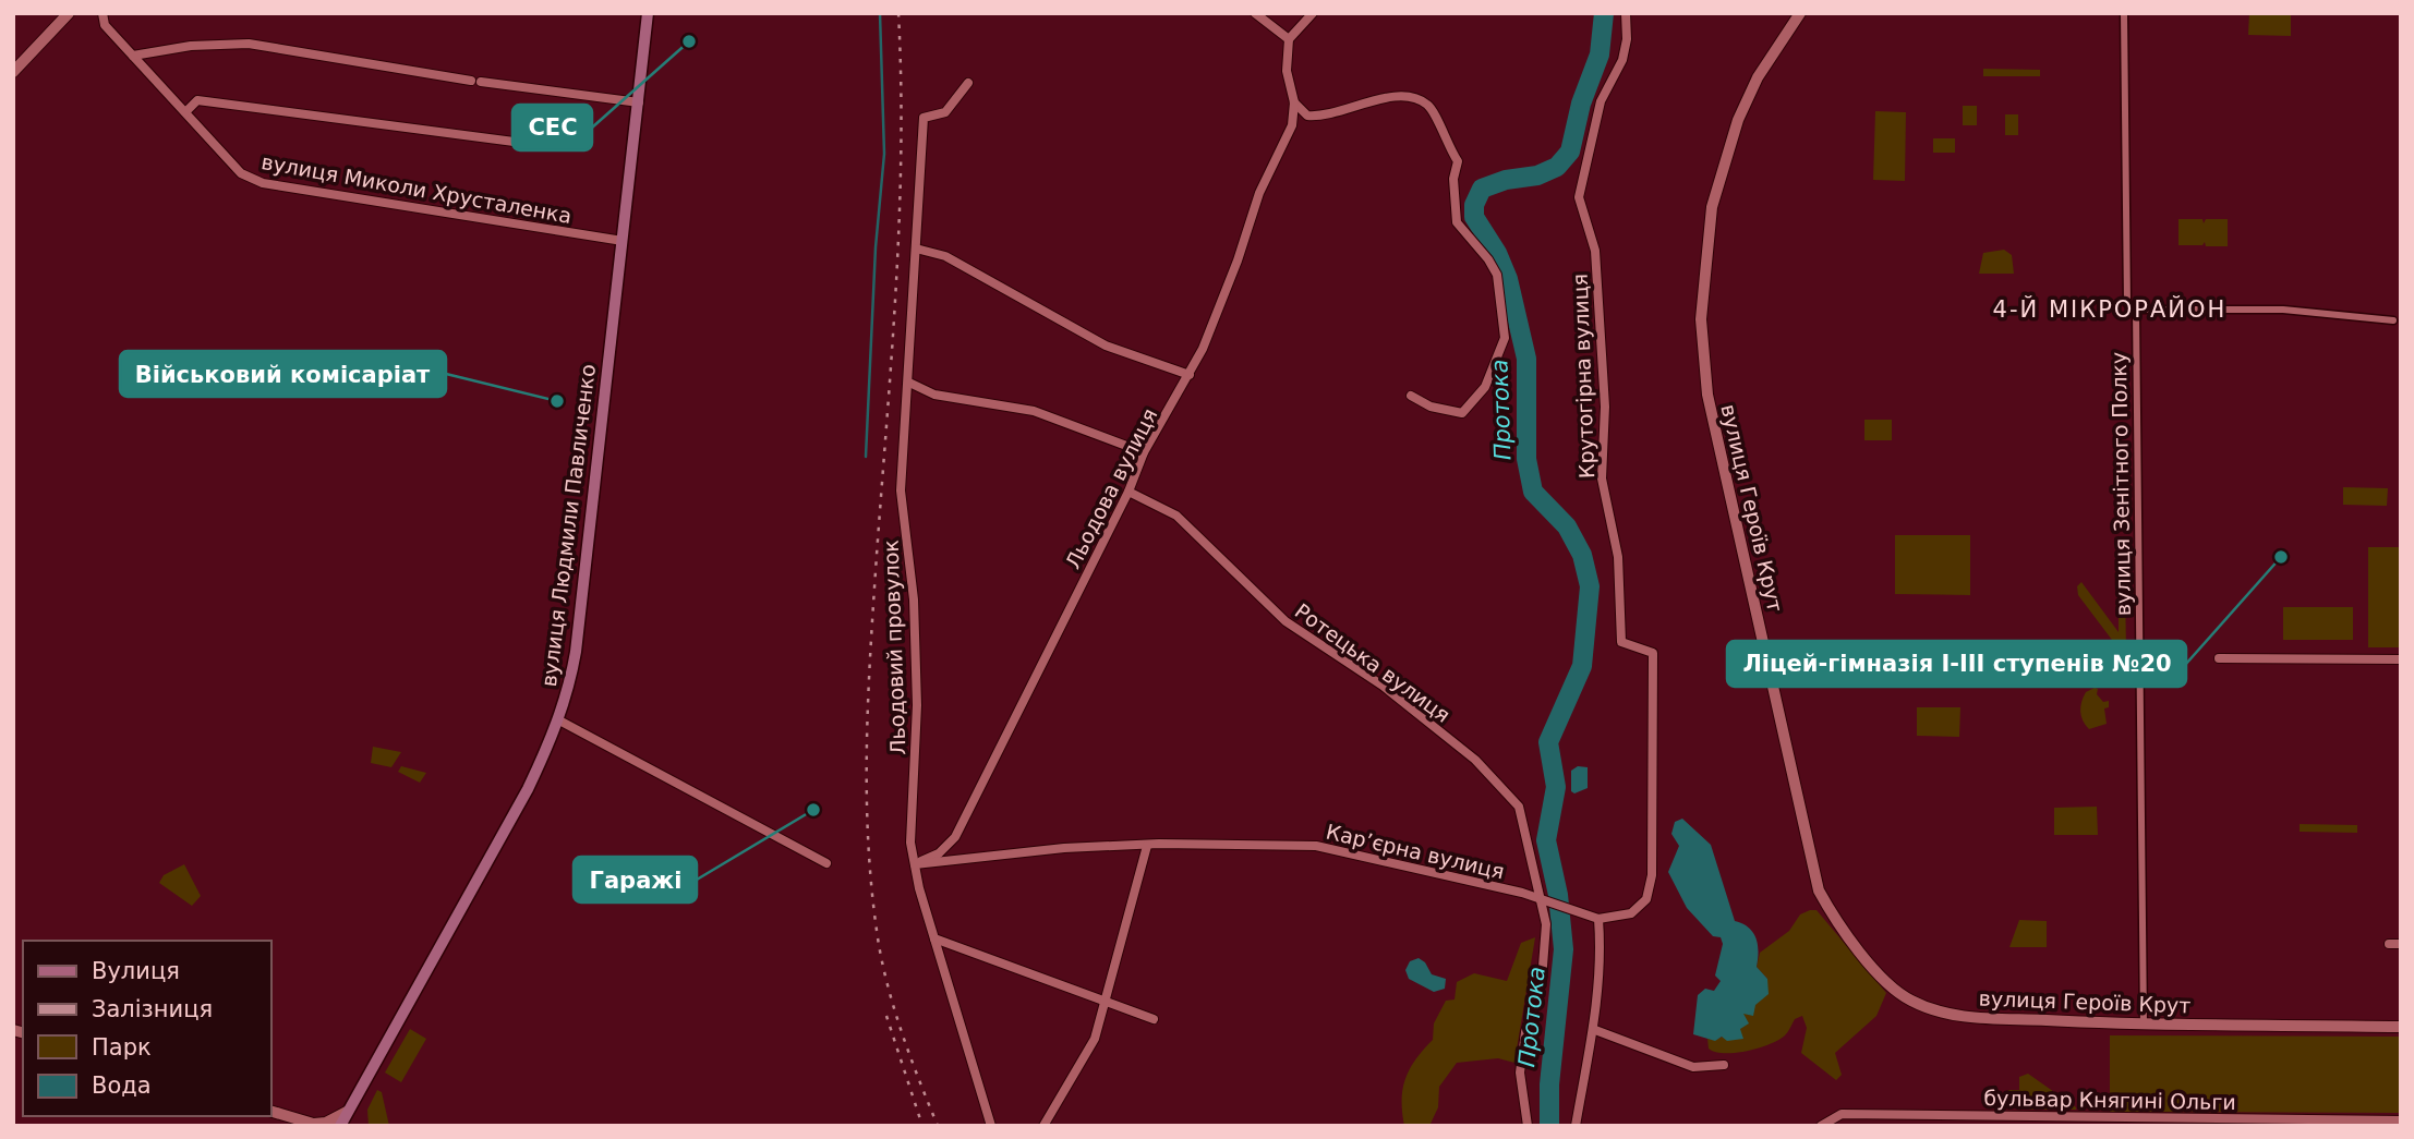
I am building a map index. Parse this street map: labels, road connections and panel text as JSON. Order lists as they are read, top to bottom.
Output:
{
  "streets": {
    "main road": ["вулиця Людмили Павличенко"],
    "street": [
      "вулиця Миколи Хрусталенка",
      "Крутогірна вулиця",
      "вулиця Зенітного Полку",
      "Льодова вулиця",
      "вулиця Героїв Крут",
      "Льодовий провулок",
      "Ротецька вулиця",
      "Карʼєрна вулиця",
      "бульвар Княгині Ольги"
    ]
  },
  "crossings": [
    ["вулиця Миколи Хрусталенка", "вулиця Людмили Павличенко"],
    ["Крутогірна вулиця", "Карʼєрна вулиця"],
    ["вулиця Зенітного Полку", "вулиця Героїв Крут"],
    ["Льодова вулиця", "Льодовий провулок"],
    ["Льодова вулиця", "Ротецька вулиця"],
    ["Льодова вулиця", "Карʼєрна вулиця"],
    ["Льодовий провулок", "Карʼєрна вулиця"],
    ["Ротецька вулиця", "Карʼєрна вулиця"]
  ],
  "districts": ["4-Й МІКРОРАЙОН"],
  "water": ["Протока"],
  "places": [
    "СЕС",
    "Військовий комісаріат",
    "Ліцей-гімназія I-III ступенів №20",
    "Гаражі"
  ],
  "legend": [
    "Вулиця",
    "Залізниця",
    "Парк",
    "Вода"
  ]
}
